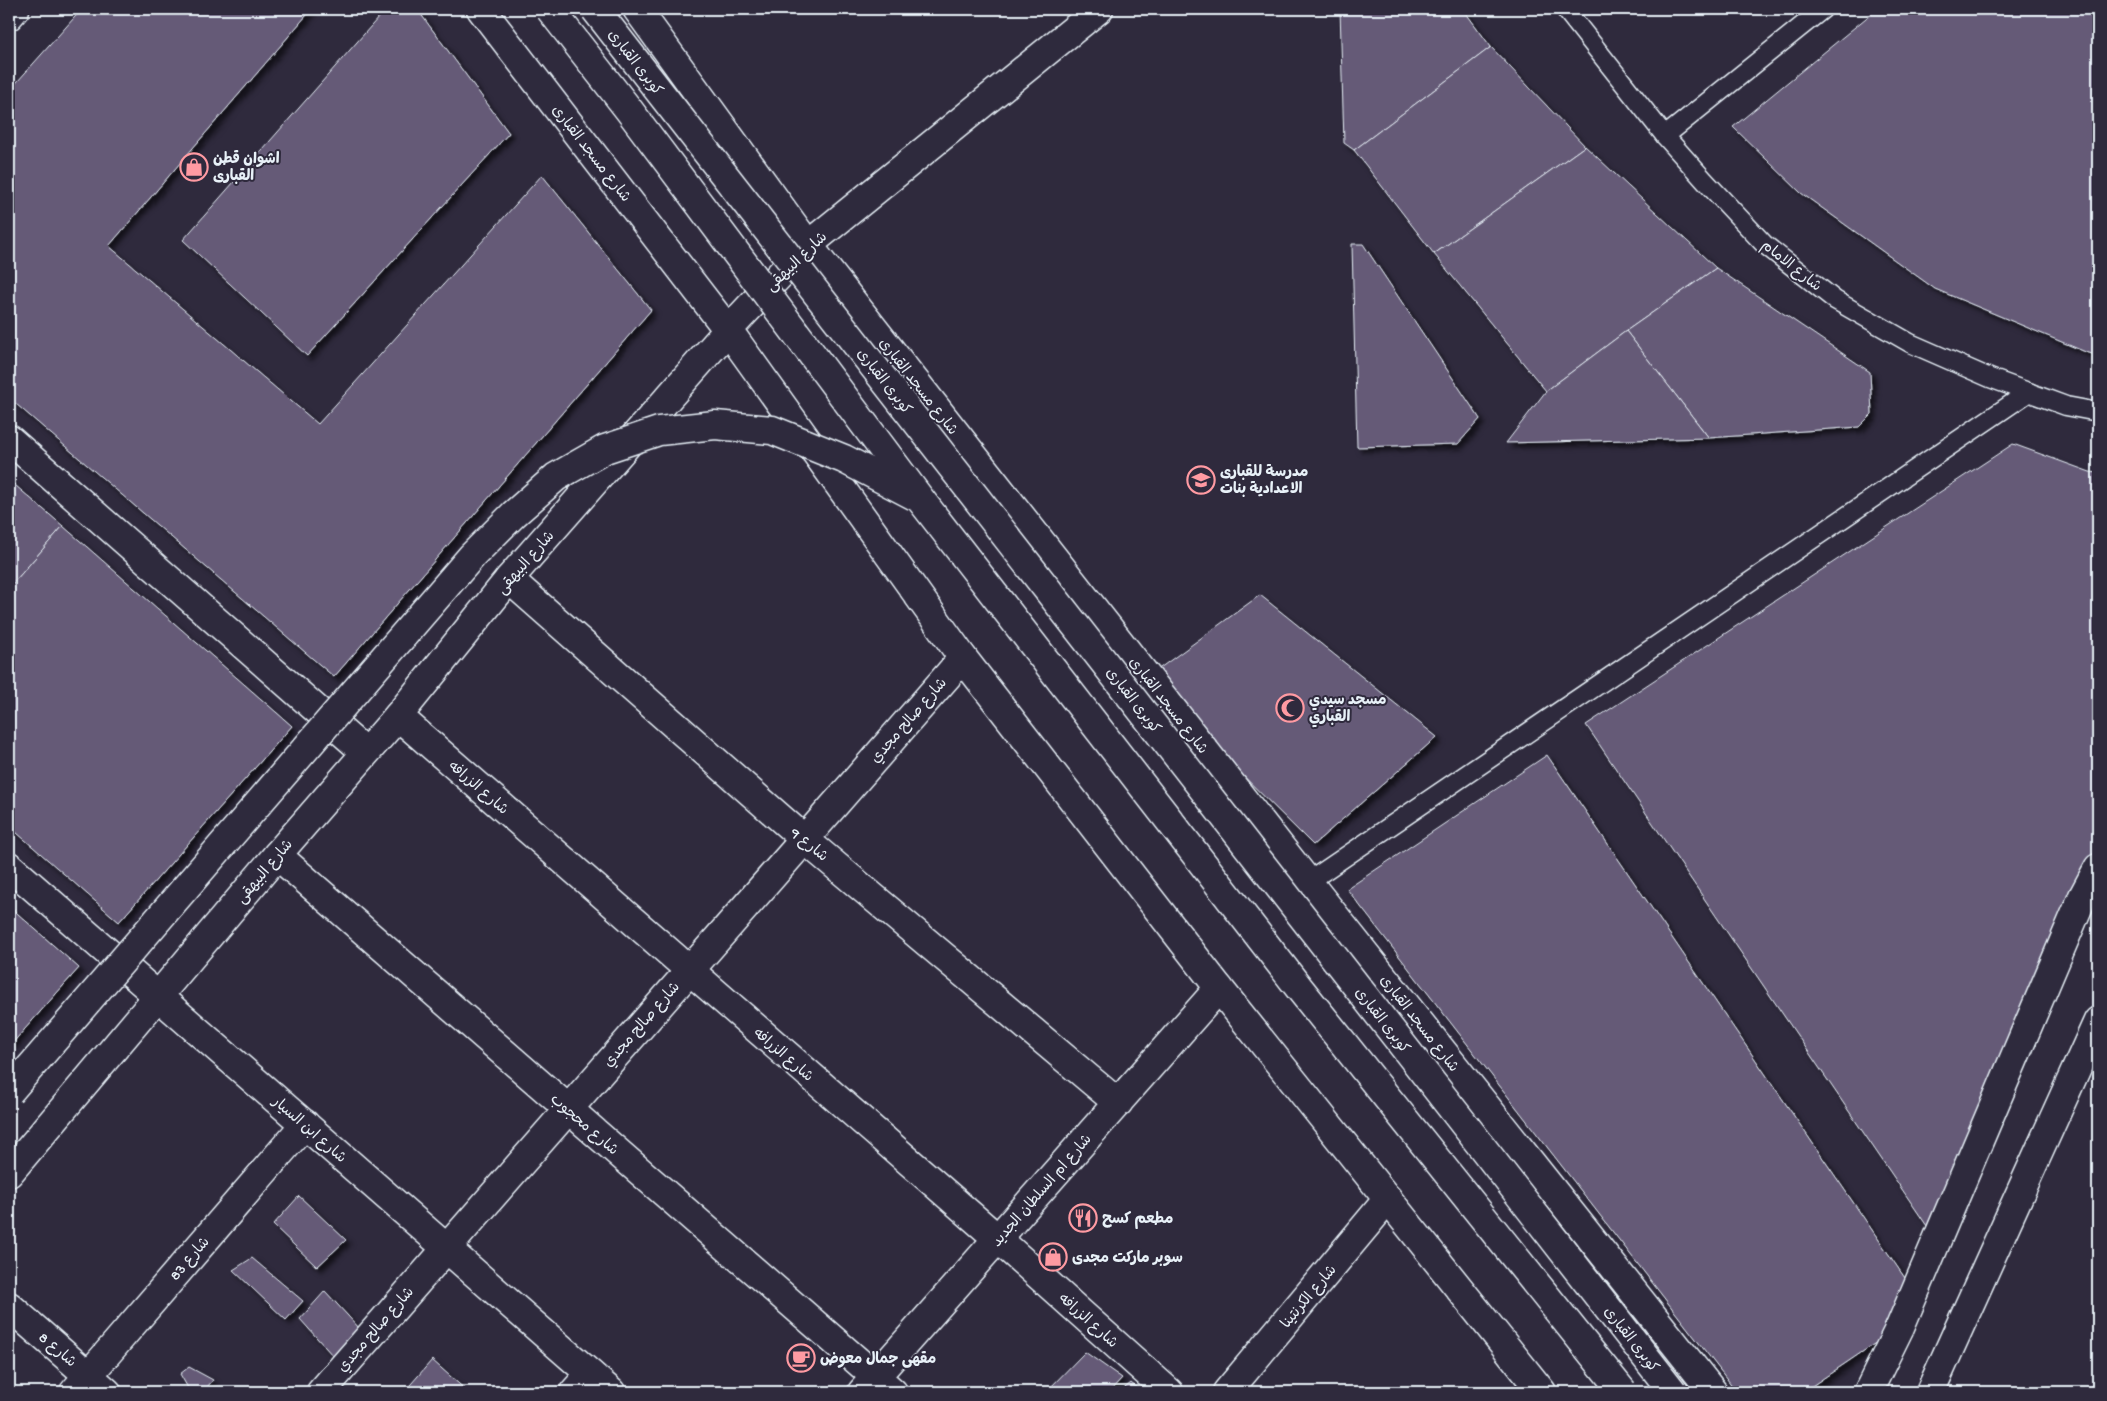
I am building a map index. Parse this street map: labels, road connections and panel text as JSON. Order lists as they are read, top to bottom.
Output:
{
  "streets": {
    "street": [
      "كوبرى القبارى",
      "شارع مسجد القبارى",
      "شارع البيهقى",
      "شارع صالح مجدي",
      "شارع الزرافه",
      "شارع 9",
      "شارع محجوب",
      "شارع ابن السيار",
      "شارع ام السلطان الجديد",
      "شارع 83",
      "شارع الكرنتينا",
      "شارع 8"
    ],
    "lane": ["شارع الامام"]
  },
  "crossings": [
    ["شارع مسجد القبارى", "شارع البيهقى"],
    ["شارع مسجد القبارى", "شارع صالح مجدي"],
    ["شارع مسجد القبارى", "شارع ام السلطان الجديد"],
    ["شارع مسجد القبارى", "شارع الكرنتينا"],
    ["شارع البيهقى", "شارع الزرافه"],
    ["شارع البيهقى", "شارع 9"],
    ["شارع البيهقى", "شارع محجوب"],
    ["شارع البيهقى", "شارع ابن السيار"],
    ["شارع صالح مجدي", "شارع الزرافه"],
    ["شارع صالح مجدي", "شارع 9"],
    ["شارع صالح مجدي", "شارع محجوب"],
    ["شارع صالح مجدي", "شارع ابن السيار"],
    ["شارع الزرافه", "شارع ام السلطان الجديد"],
    ["شارع 9", "شارع ام السلطان الجديد"],
    ["شارع محجوب", "شارع ام السلطان الجديد"],
    ["شارع ابن السيار", "شارع 83"],
    ["شارع 83", "شارع 8"]
  ],
  "places": {
    "shop": ["اشوان قطن القبارى", "سوبر ماركت مجدى"],
    "school or university": ["مدرسة للقبارى الاعدادية بنات"],
    "mosque": ["مسجد سيدي القباري"],
    "restaurant": ["مطعم كسح"],
    "cafe": ["مقهى جمال معوض"]
  }
}
